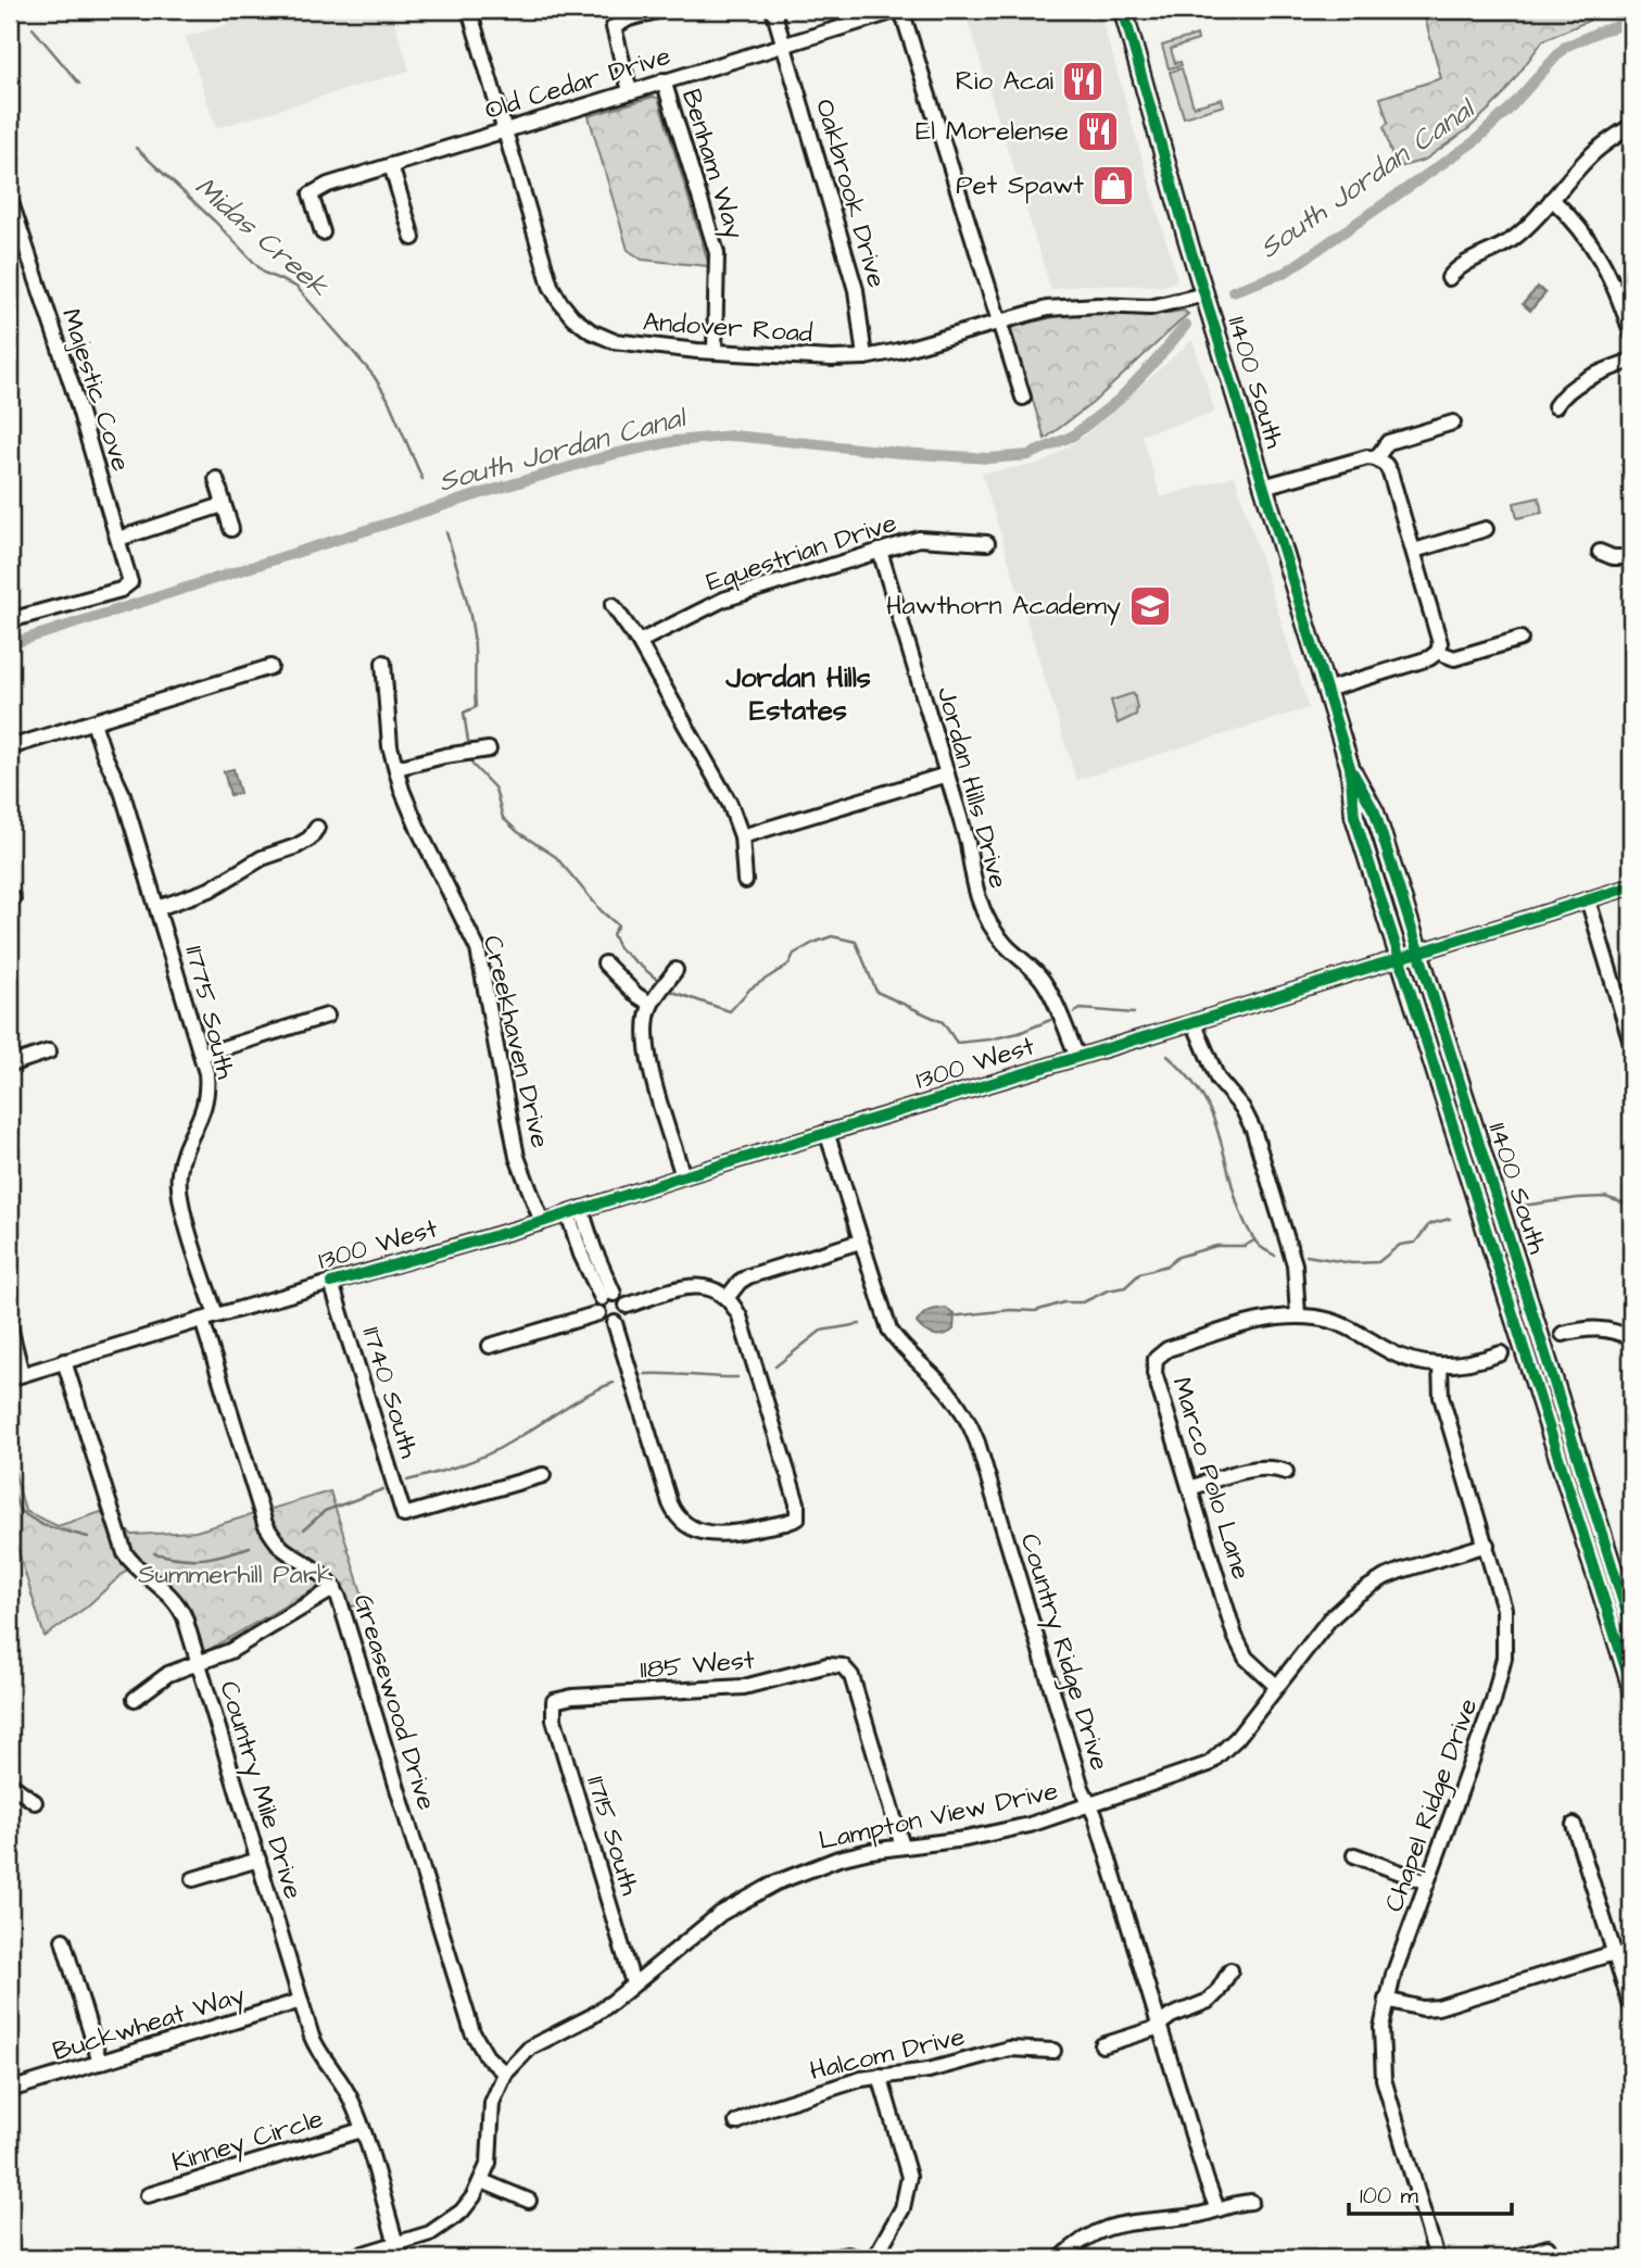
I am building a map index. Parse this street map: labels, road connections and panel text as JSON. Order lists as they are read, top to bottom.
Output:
{
  "streets": {
    "main road": ["11400 South"],
    "street": [
      "Old Cedar Drive",
      "Benham Way",
      "Oakbrook Drive",
      "Andover Road",
      "Majestic Cove",
      "Equestrian Drive",
      "Jordan Hills Drive",
      "11775 South",
      "Creekhaven Drive",
      "1300 West",
      "11740 South",
      "Marco Polo Lane",
      "Country Ridge Drive",
      "1185 West",
      "Greasewood Drive",
      "Country Mile Drive",
      "Chapel Ridge Drive",
      "Lampton View Drive",
      "11715 South",
      "Buckwheat Way",
      "Halcom Drive",
      "Kinney Circle"
    ]
  },
  "crossings": [
    ["Old Cedar Drive", "Benham Way"],
    ["Old Cedar Drive", "Oakbrook Drive"],
    ["Old Cedar Drive", "Andover Road"],
    ["Benham Way", "Andover Road"],
    ["Oakbrook Drive", "Andover Road"],
    ["Andover Road", "11400 South"],
    ["11400 South", "1300 West"],
    ["Equestrian Drive", "Jordan Hills Drive"],
    ["Jordan Hills Drive", "1300 West"],
    ["11775 South", "1300 West"],
    ["Creekhaven Drive", "1300 West"],
    ["1300 West", "11740 South"],
    ["1300 West", "Country Ridge Drive"],
    ["1300 West", "Greasewood Drive"],
    ["1300 West", "Country Mile Drive"],
    ["Marco Polo Lane", "Chapel Ridge Drive"],
    ["Marco Polo Lane", "Lampton View Drive"],
    ["Country Ridge Drive", "Lampton View Drive"],
    ["1185 West", "Lampton View Drive"],
    ["1185 West", "11715 South"],
    ["Greasewood Drive", "Lampton View Drive"],
    ["Country Mile Drive", "Lampton View Drive"],
    ["Country Mile Drive", "Buckwheat Way"],
    ["Country Mile Drive", "Kinney Circle"],
    ["Chapel Ridge Drive", "Lampton View Drive"],
    ["Lampton View Drive", "11715 South"]
  ],
  "districts": ["Jordan Hills Estates"],
  "water": ["South Jordan Canal", "Midas Creek"],
  "parks": ["Summerhill Park"],
  "places": {
    "restaurant": ["Rio Acai", "El Morelense"],
    "shop": ["Pet Spawt"],
    "school or university": ["Hawthorn Academy"]
  },
  "scale_bar": "100 m"
}
